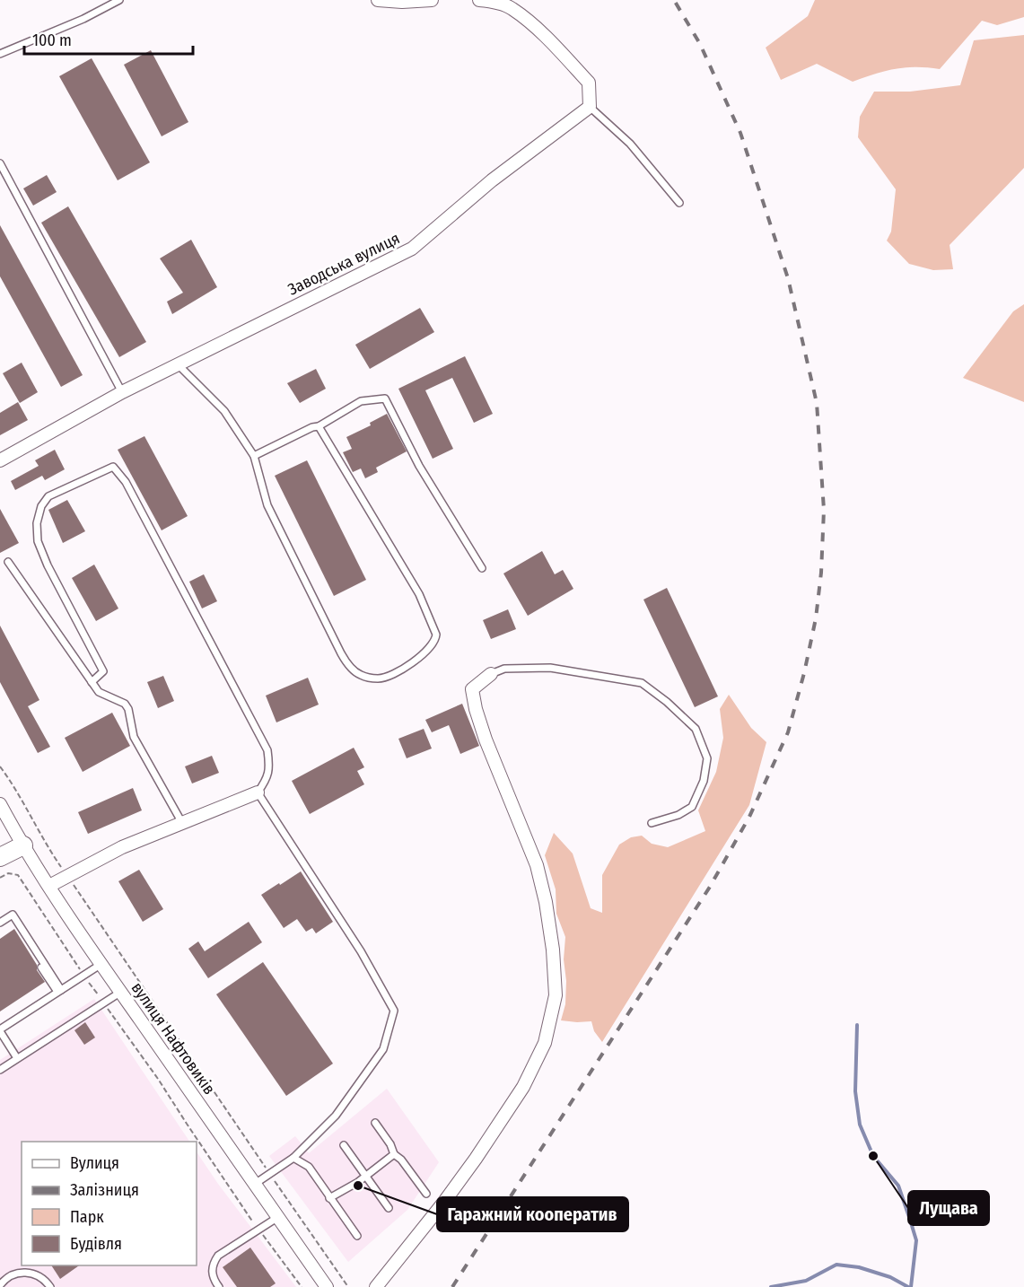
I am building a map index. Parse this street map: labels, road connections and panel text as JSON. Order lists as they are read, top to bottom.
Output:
{
  "streets": {
    "street": ["Заводська вулиця", "вулиця Нафтовиків"]
  },
  "places": ["Лущава", "Гаражний кооператив"],
  "legend": [
    "Вулиця",
    "Залізниця",
    "Парк",
    "Будівля"
  ],
  "scale_bar": "100 m"
}
